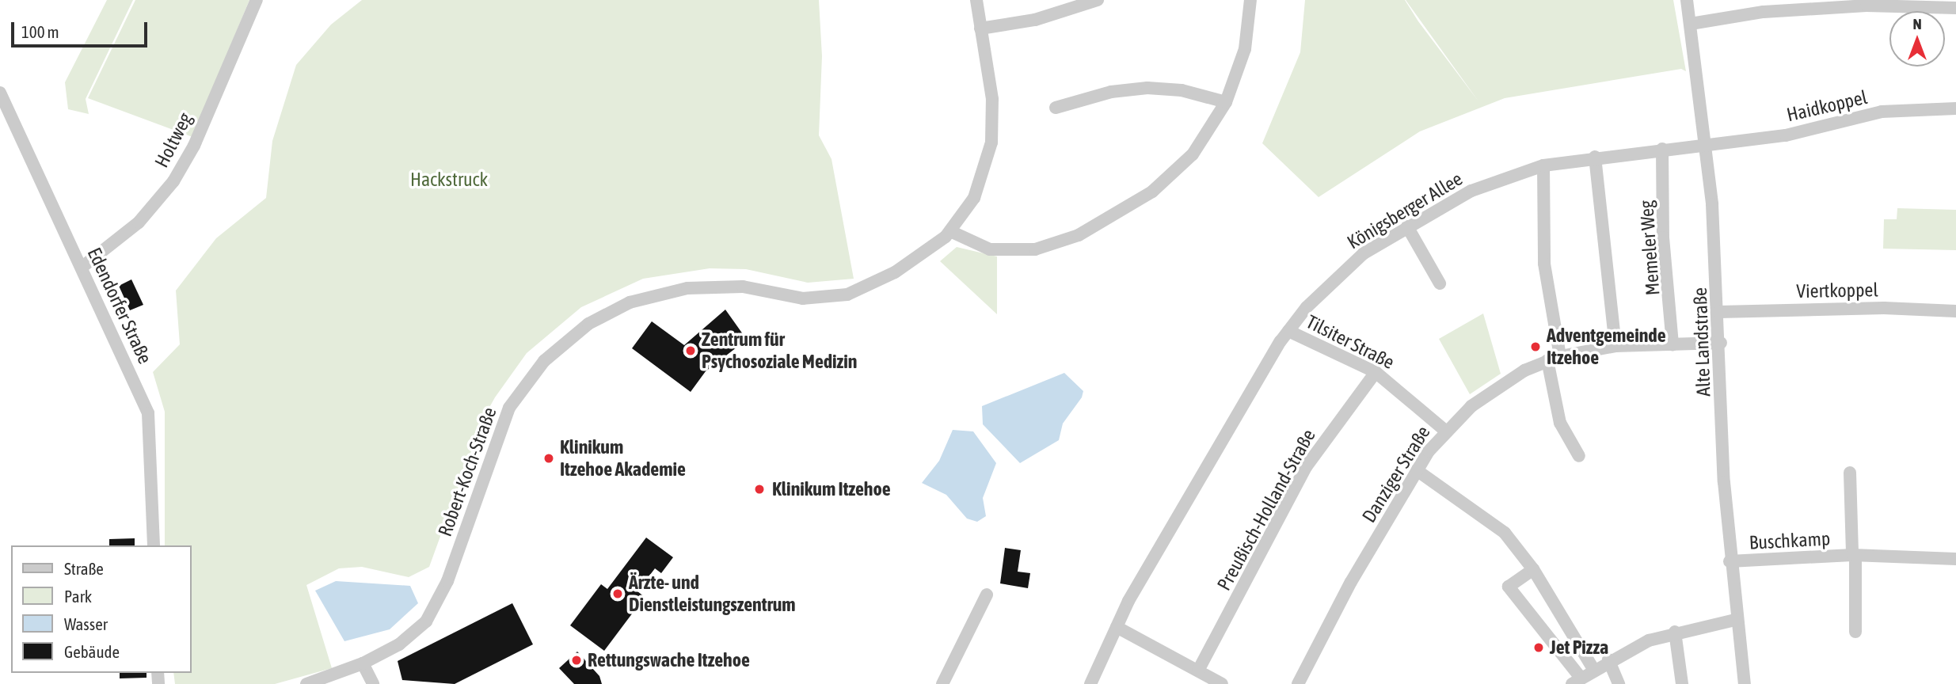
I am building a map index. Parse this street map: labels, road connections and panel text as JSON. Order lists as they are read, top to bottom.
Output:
{
  "streets": {
    "street": [
      "Haidkoppel",
      "Holtweg",
      "Königsberger Allee",
      "Memeler Weg",
      "Viertkoppel",
      "Edendorfer Straße",
      "Tilsiter Straße",
      "Alte Landstraße",
      "Robert-Koch-Straße",
      "Danziger Straße",
      "Preußisch-Holland-Straße",
      "Buschkamp"
    ]
  },
  "crossings": [
    ["Haidkoppel", "Königsberger Allee"],
    ["Haidkoppel", "Alte Landstraße"],
    ["Holtweg", "Edendorfer Straße"],
    ["Königsberger Allee", "Memeler Weg"],
    ["Königsberger Allee", "Tilsiter Straße"],
    ["Königsberger Allee", "Alte Landstraße"],
    ["Memeler Weg", "Danziger Straße"],
    ["Viertkoppel", "Alte Landstraße"],
    ["Tilsiter Straße", "Danziger Straße"],
    ["Tilsiter Straße", "Preußisch-Holland-Straße"],
    ["Alte Landstraße", "Danziger Straße"],
    ["Alte Landstraße", "Buschkamp"]
  ],
  "parks": ["Hackstruck"],
  "places": [
    "Adventgemeinde Itzehoe",
    "Zentrum für Psychosoziale Medizin",
    "Klinikum Itzehoe Akademie",
    "Klinikum Itzehoe",
    "Ärzte- und Dienstleistungszentrum",
    "Jet Pizza",
    "Rettungswache Itzehoe"
  ],
  "legend": [
    "Straße",
    "Park",
    "Wasser",
    "Gebäude"
  ],
  "scale_bar": "100 m",
  "north": "top"
}
